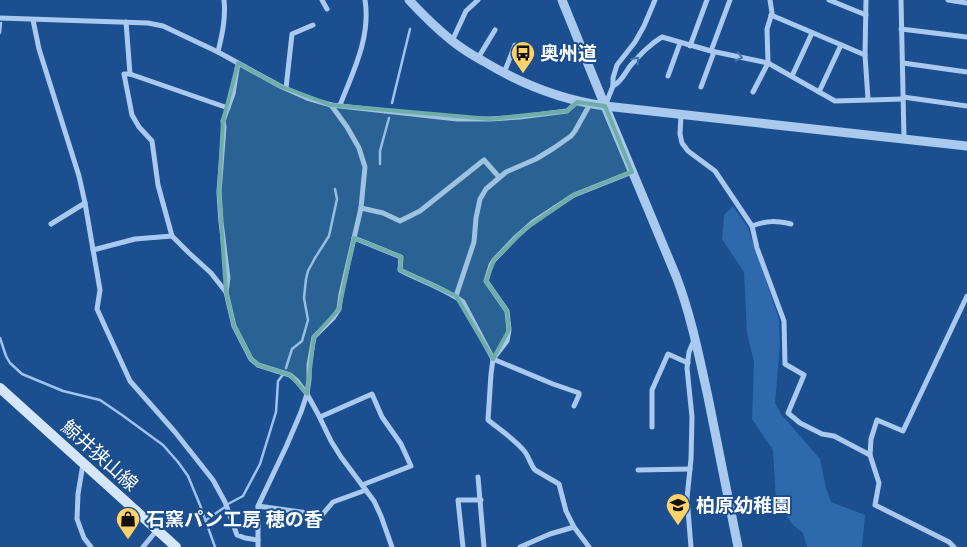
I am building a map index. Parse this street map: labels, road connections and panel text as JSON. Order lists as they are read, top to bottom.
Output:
{
  "streets": {
    "main road": ["鯨井狭山線"]
  },
  "places": {
    "bus stop": ["奥州道"],
    "school or university": ["柏原幼稚園"],
    "shop": ["石窯パン工房 穂の香"]
  }
}
